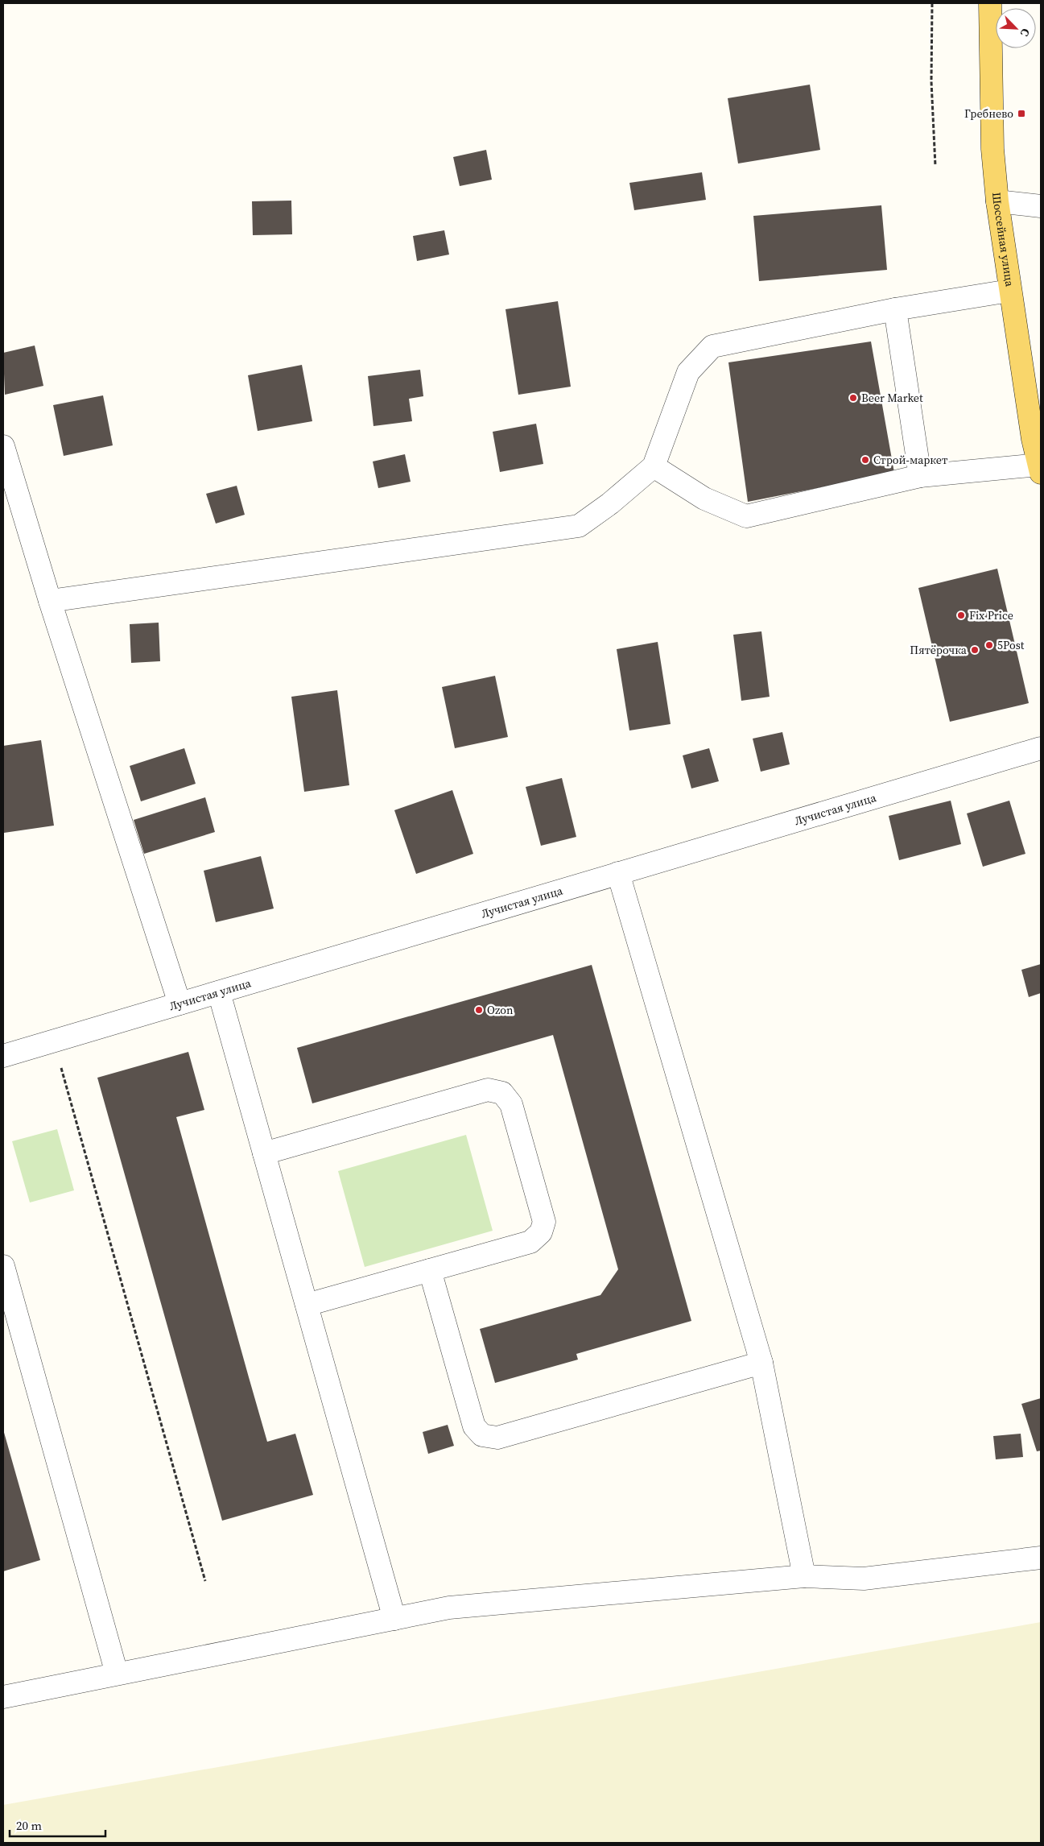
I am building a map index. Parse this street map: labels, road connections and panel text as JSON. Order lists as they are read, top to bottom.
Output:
{
  "streets": {
    "main road": ["Шоссейная улица"],
    "street": ["Лучистая улица"]
  },
  "places": {
    "transit": ["Гребнево"],
    "other": [
      "Beer Market",
      "Строй-маркет",
      "Fix Price",
      "5Post",
      "Пятёрочка",
      "Ozon"
    ]
  },
  "scale_bar": "20 m",
  "north": "bottom right"
}
